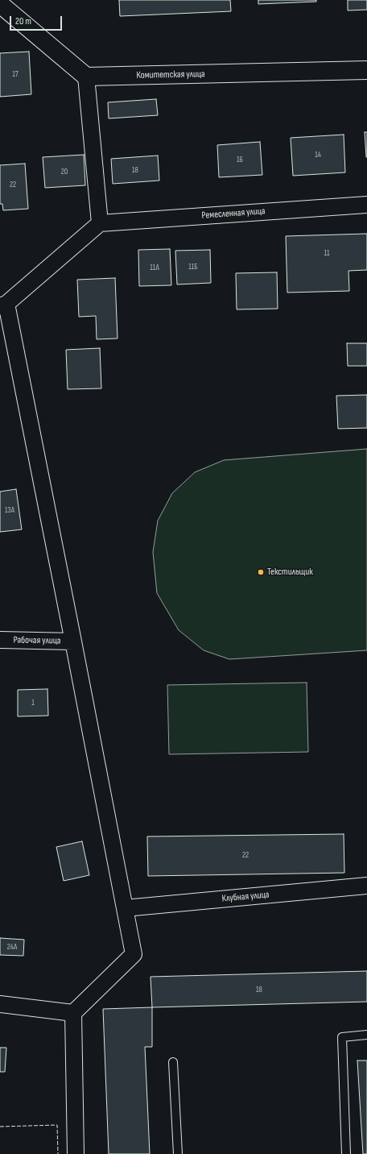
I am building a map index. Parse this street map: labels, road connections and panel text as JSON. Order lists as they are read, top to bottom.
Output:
{
  "streets": {
    "street": [
      "Комитетская улица",
      "Ремесленная улица",
      "Рабочая улица",
      "Клубная улица"
    ]
  },
  "places": ["Текстильщик"],
  "house_numbers": [
    "17",
    "14",
    "16",
    "18",
    "20",
    "22",
    "11",
    "11Б",
    "11А",
    "13А",
    "1",
    "22",
    "24А",
    "18"
  ],
  "scale_bar": "20 m"
}
